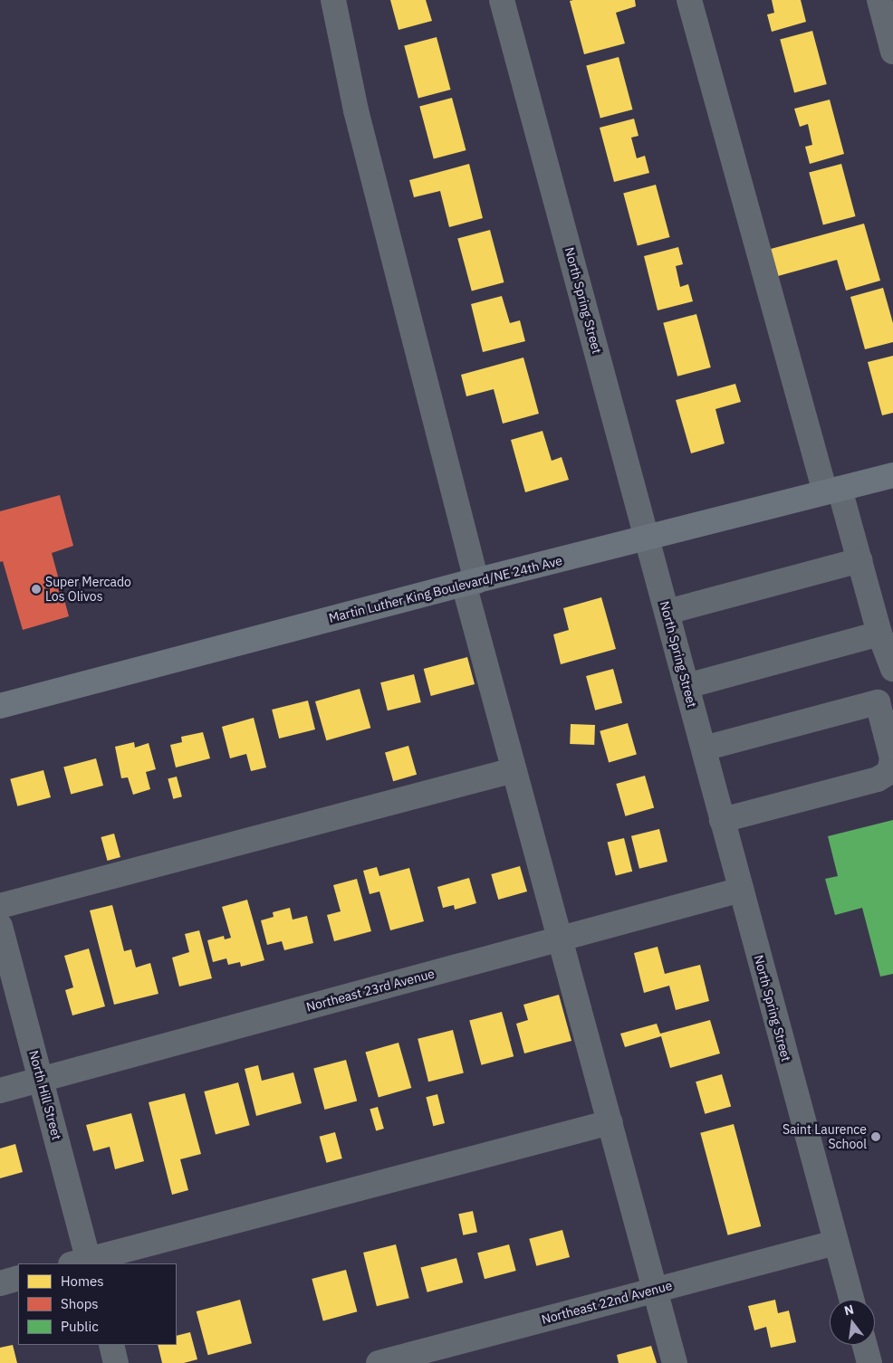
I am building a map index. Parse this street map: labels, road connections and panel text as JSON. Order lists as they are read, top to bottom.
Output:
{
  "streets": {
    "main road": ["Martin Luther King Boulevard/NE 24th Ave"],
    "street": [
      "North Spring Street",
      "Northeast 23rd Avenue",
      "North Hill Street",
      "Northeast 22nd Avenue"
    ]
  },
  "crossings": [
    ["North Spring Street", "Martin Luther King Boulevard/NE 24th Ave"],
    ["North Spring Street", "Northeast 23rd Avenue"],
    ["North Spring Street", "Northeast 22nd Avenue"],
    ["Northeast 23rd Avenue", "North Hill Street"]
  ],
  "places": ["Super Mercado Los Olivos", "Saint Laurence School"],
  "legend": ["Homes", "Shops", "Public"],
  "north": "top"
}
